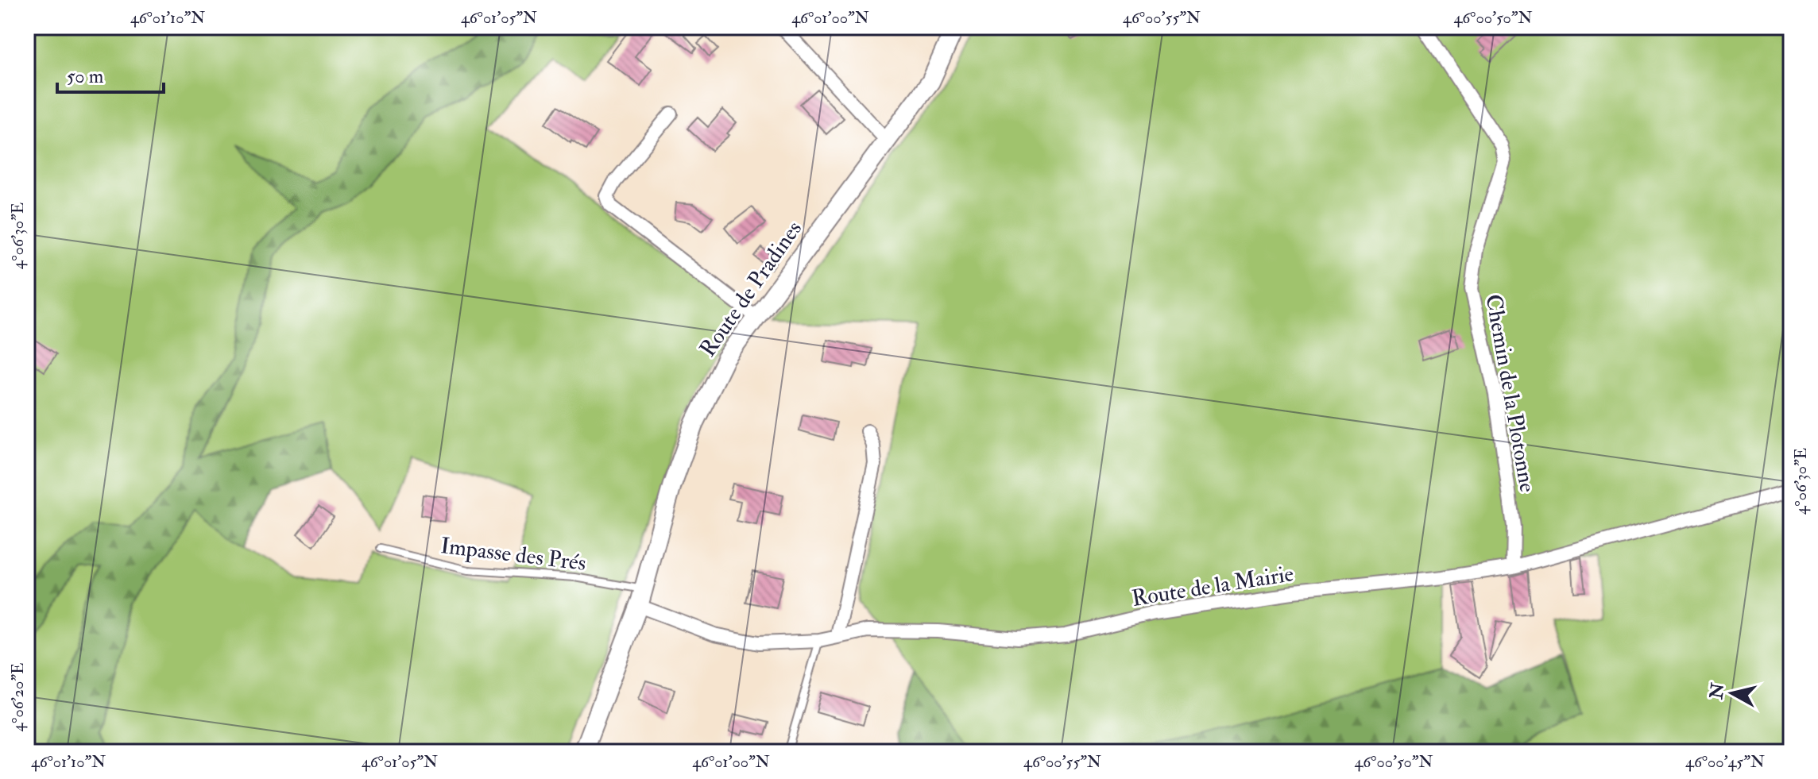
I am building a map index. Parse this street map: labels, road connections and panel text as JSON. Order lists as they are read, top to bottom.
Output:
{
  "streets": {
    "street": ["Route de Pradines", "Chemin de la Plotonne", "Route de la Mairie"],
    "lane": ["Impasse des Prés"]
  },
  "crossings": [
    ["Route de Pradines", "Impasse des Prés"],
    ["Route de Pradines", "Route de la Mairie"],
    ["Chemin de la Plotonne", "Route de la Mairie"],
    ["Impasse des Prés", "Route de la Mairie"]
  ],
  "scale_bar": "50 m",
  "north": "left",
  "coordinates": [
    "46°01'10\"N",
    "46°01'05\"N",
    "46°01'00\"N",
    "46°00'55\"N",
    "46°00'50\"N",
    "4°06'30\"E",
    "4°06'20\"E",
    "46°00'45\"N"
  ]
}
